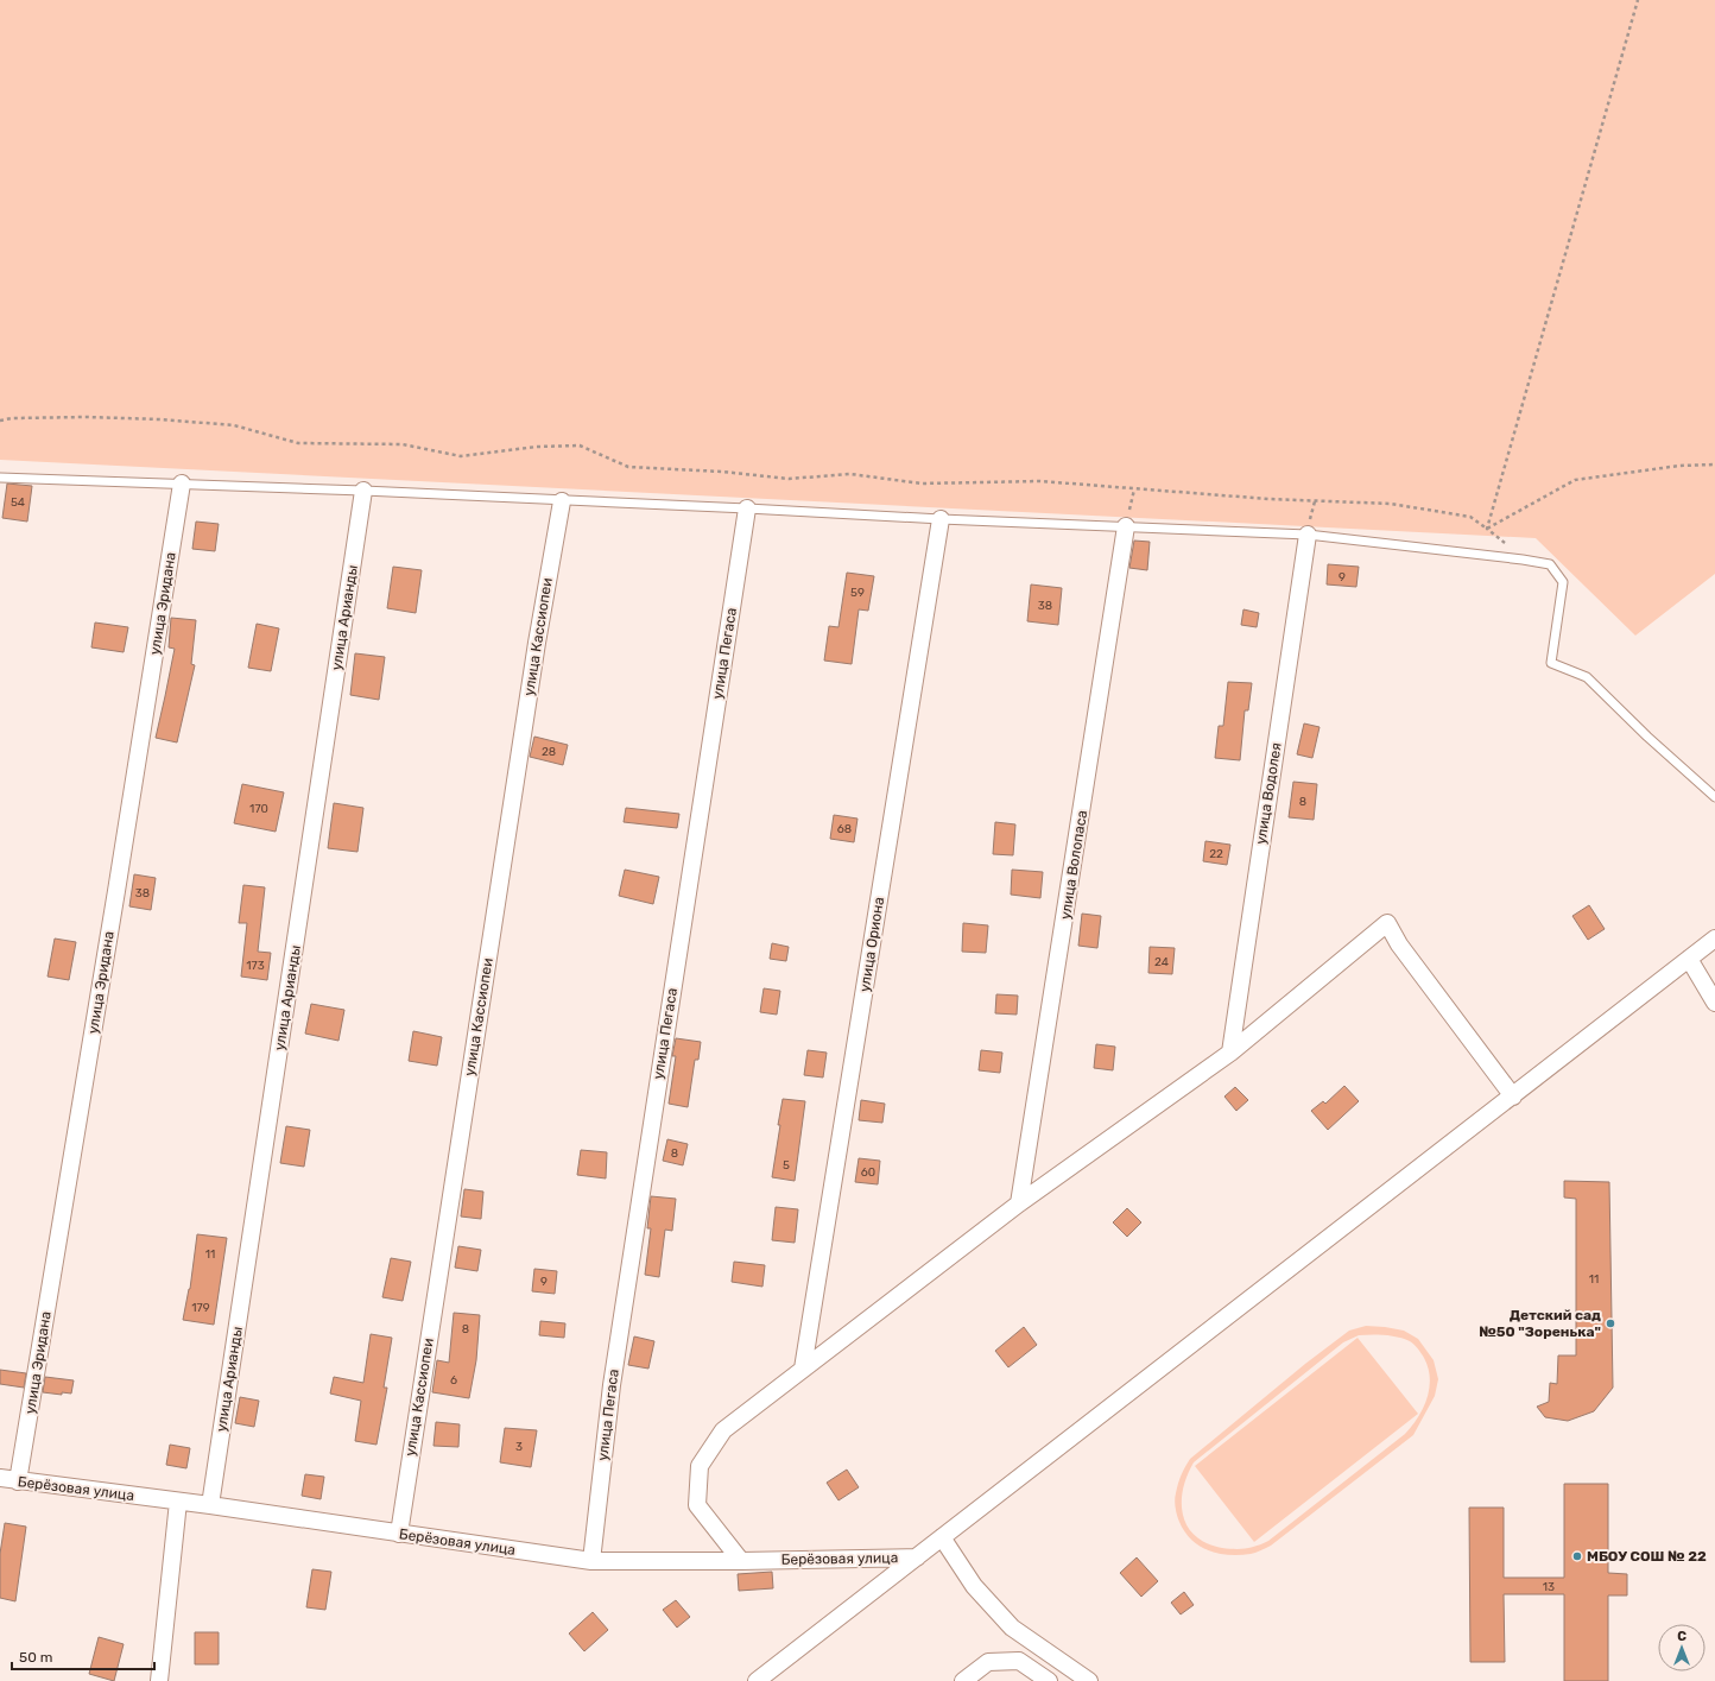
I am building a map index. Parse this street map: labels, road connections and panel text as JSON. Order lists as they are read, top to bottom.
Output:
{
  "streets": {
    "street": [
      "улица Эридана",
      "улица Арианды",
      "улица Кассиопеи",
      "улица Пегаса",
      "улица Водолея",
      "улица Волопаса",
      "улица Ориона",
      "Берёзовая улица"
    ]
  },
  "crossings": [
    ["улица Эридана", "Берёзовая улица"],
    ["улица Арианды", "Берёзовая улица"],
    ["улица Кассиопеи", "Берёзовая улица"],
    ["улица Пегаса", "Берёзовая улица"]
  ],
  "places": ["Детский сад №50 \"Зоренька\"", "МБОУ СОШ № 22"],
  "house_numbers": [
    "54",
    "9",
    "59",
    "38",
    "28",
    "8",
    "170",
    "68",
    "22",
    "38",
    "24",
    "173",
    "8",
    "5",
    "60",
    "11",
    "11",
    "9",
    "179",
    "8",
    "6",
    "3",
    "13"
  ],
  "scale_bar": "50 m",
  "north": "top"
}
